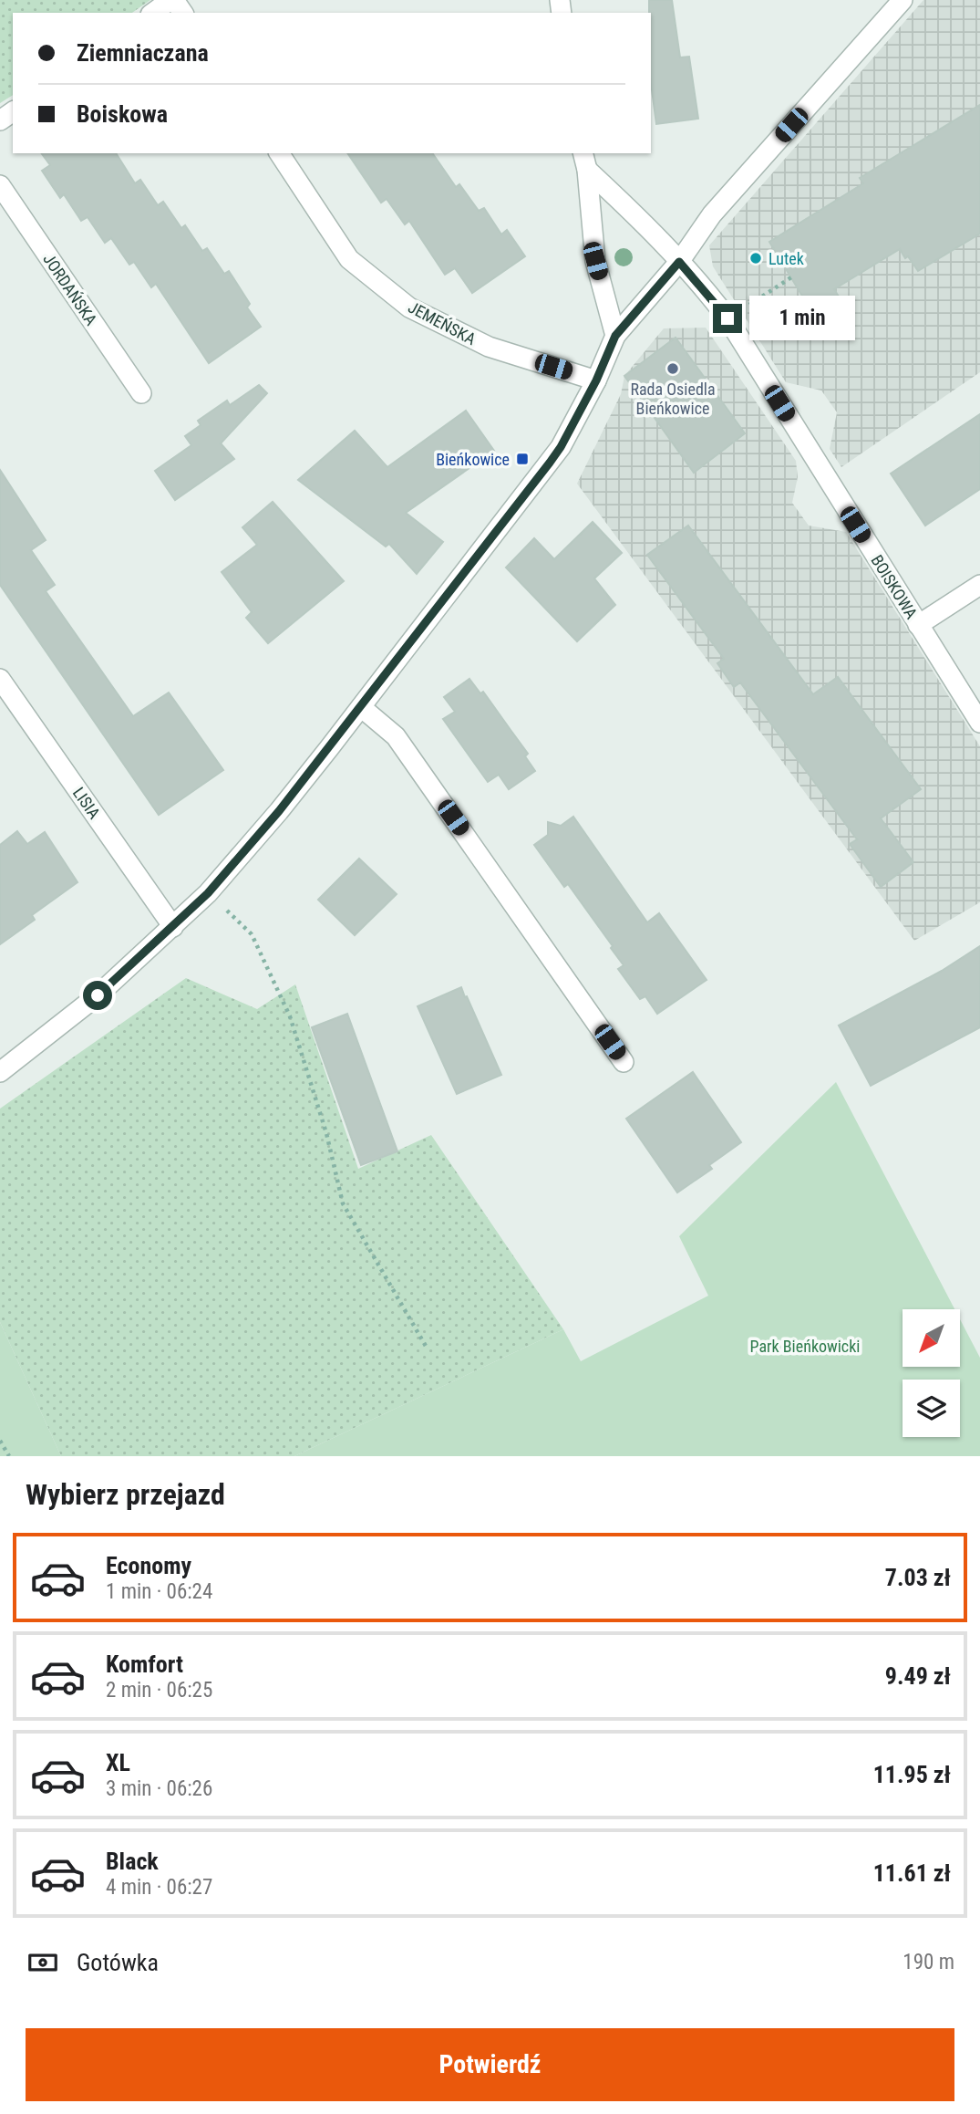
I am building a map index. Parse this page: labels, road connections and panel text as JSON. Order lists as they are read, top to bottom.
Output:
{
  "streets": {
    "street": [
      "JORDAŃSKA",
      "JEMEŃSKA",
      "BOISKOWA",
      "LISIA"
    ]
  },
  "parks": ["Park Bieńkowicki"],
  "places": {
    "other": ["Lutek", "Rada Osiedla Bieńkowice"],
    "transit": ["Bieńkowice"]
  },
  "north": "bottom left",
  "page": {
    "banner": ["Ziemniaczana", "Boiskowa"],
    "bubble": "1 min",
    "heading": "Wybierz przejazd",
    "list": [
      {
        "name": "Economy",
        "note": "1 min · 06:24",
        "value": "7.03 zł"
      },
      {
        "name": "Komfort",
        "note": "2 min · 06:25",
        "value": "9.49 zł"
      },
      {
        "name": "XL",
        "note": "3 min · 06:26",
        "value": "11.95 zł"
      },
      {
        "name": "Black",
        "note": "4 min · 06:27",
        "value": "11.61 zł"
      }
    ],
    "pay": ["Gotówka", "190 m"],
    "buttons": "Potwierdź"
  }
}
